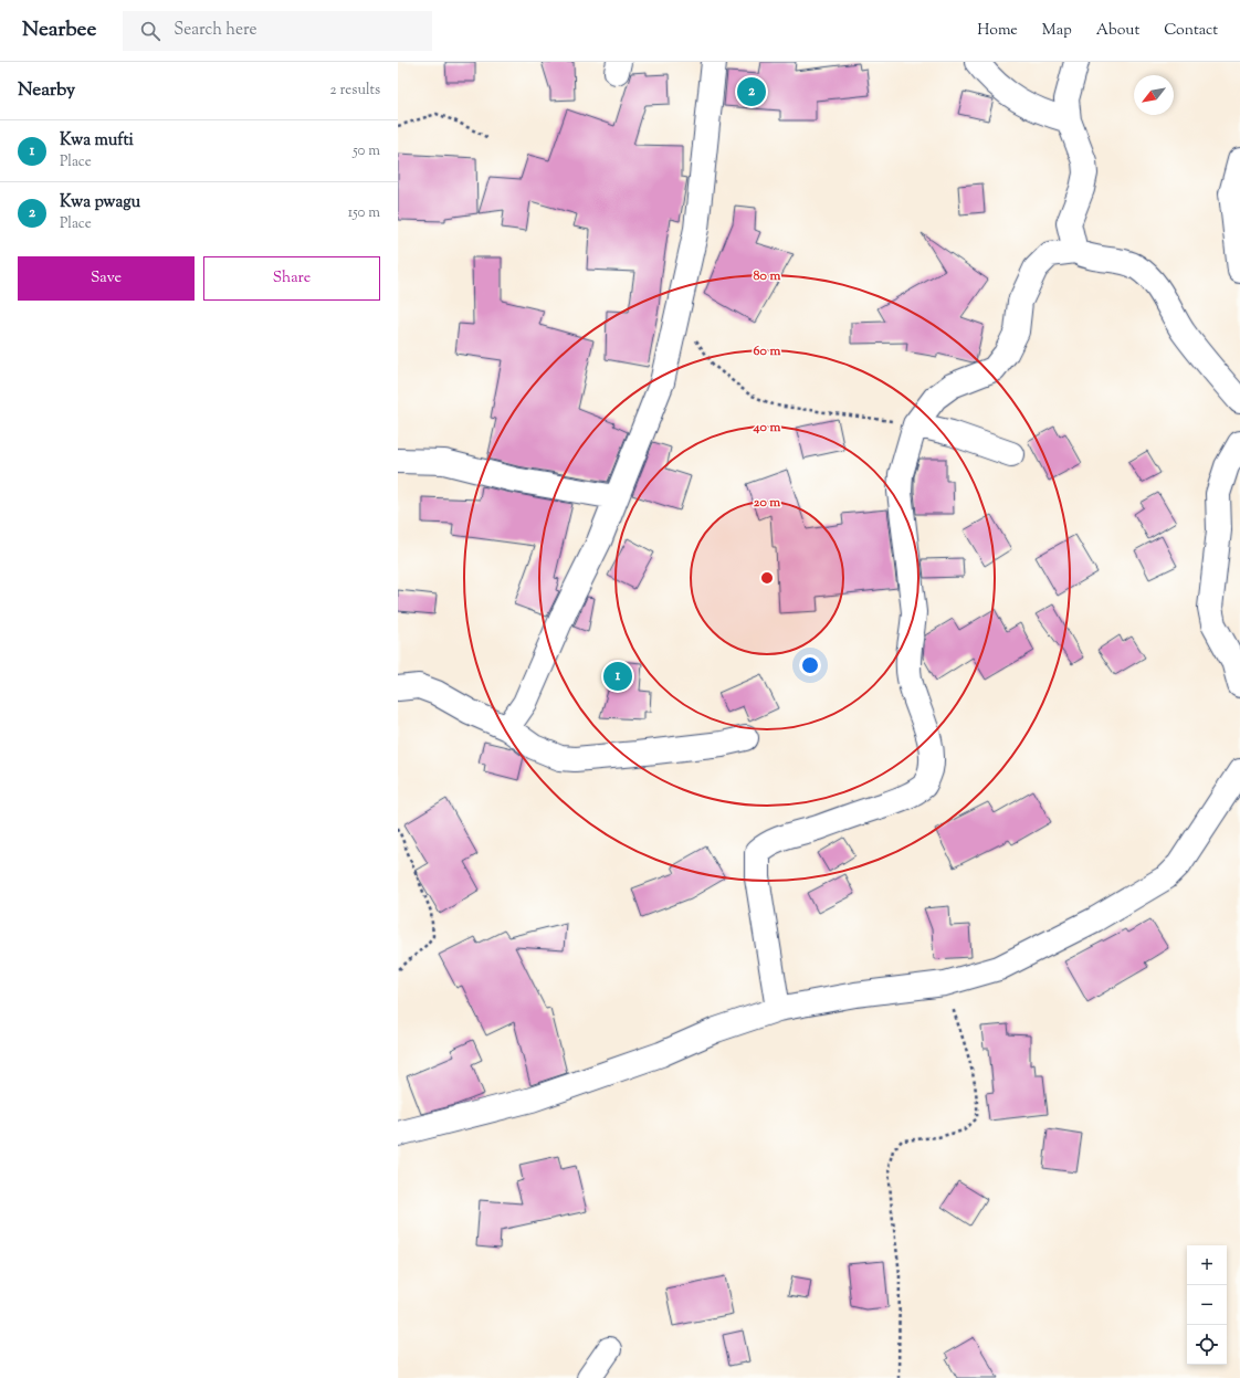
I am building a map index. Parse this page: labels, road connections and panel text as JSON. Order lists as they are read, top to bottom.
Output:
{
  "north": "bottom left",
  "page": {
    "header": "Nearbee",
    "search": "Search here",
    "nav": [
      "Home",
      "Map",
      "About",
      "Contact"
    ],
    "heading": ["Nearby", "2 results"],
    "pins": ["2", "1"],
    "list": [
      {
        "mark": "1",
        "name": "Kwa mufti",
        "note": "Place",
        "value": "50 m"
      },
      {
        "mark": "2",
        "name": "Kwa pwagu",
        "note": "Place",
        "value": "150 m"
      }
    ],
    "buttons": ["Save", "Share"],
    "map_buttons": ["+", "−"]
  },
  "rings": [
    "80 m",
    "60 m",
    "40 m",
    "20 m"
  ]
}
